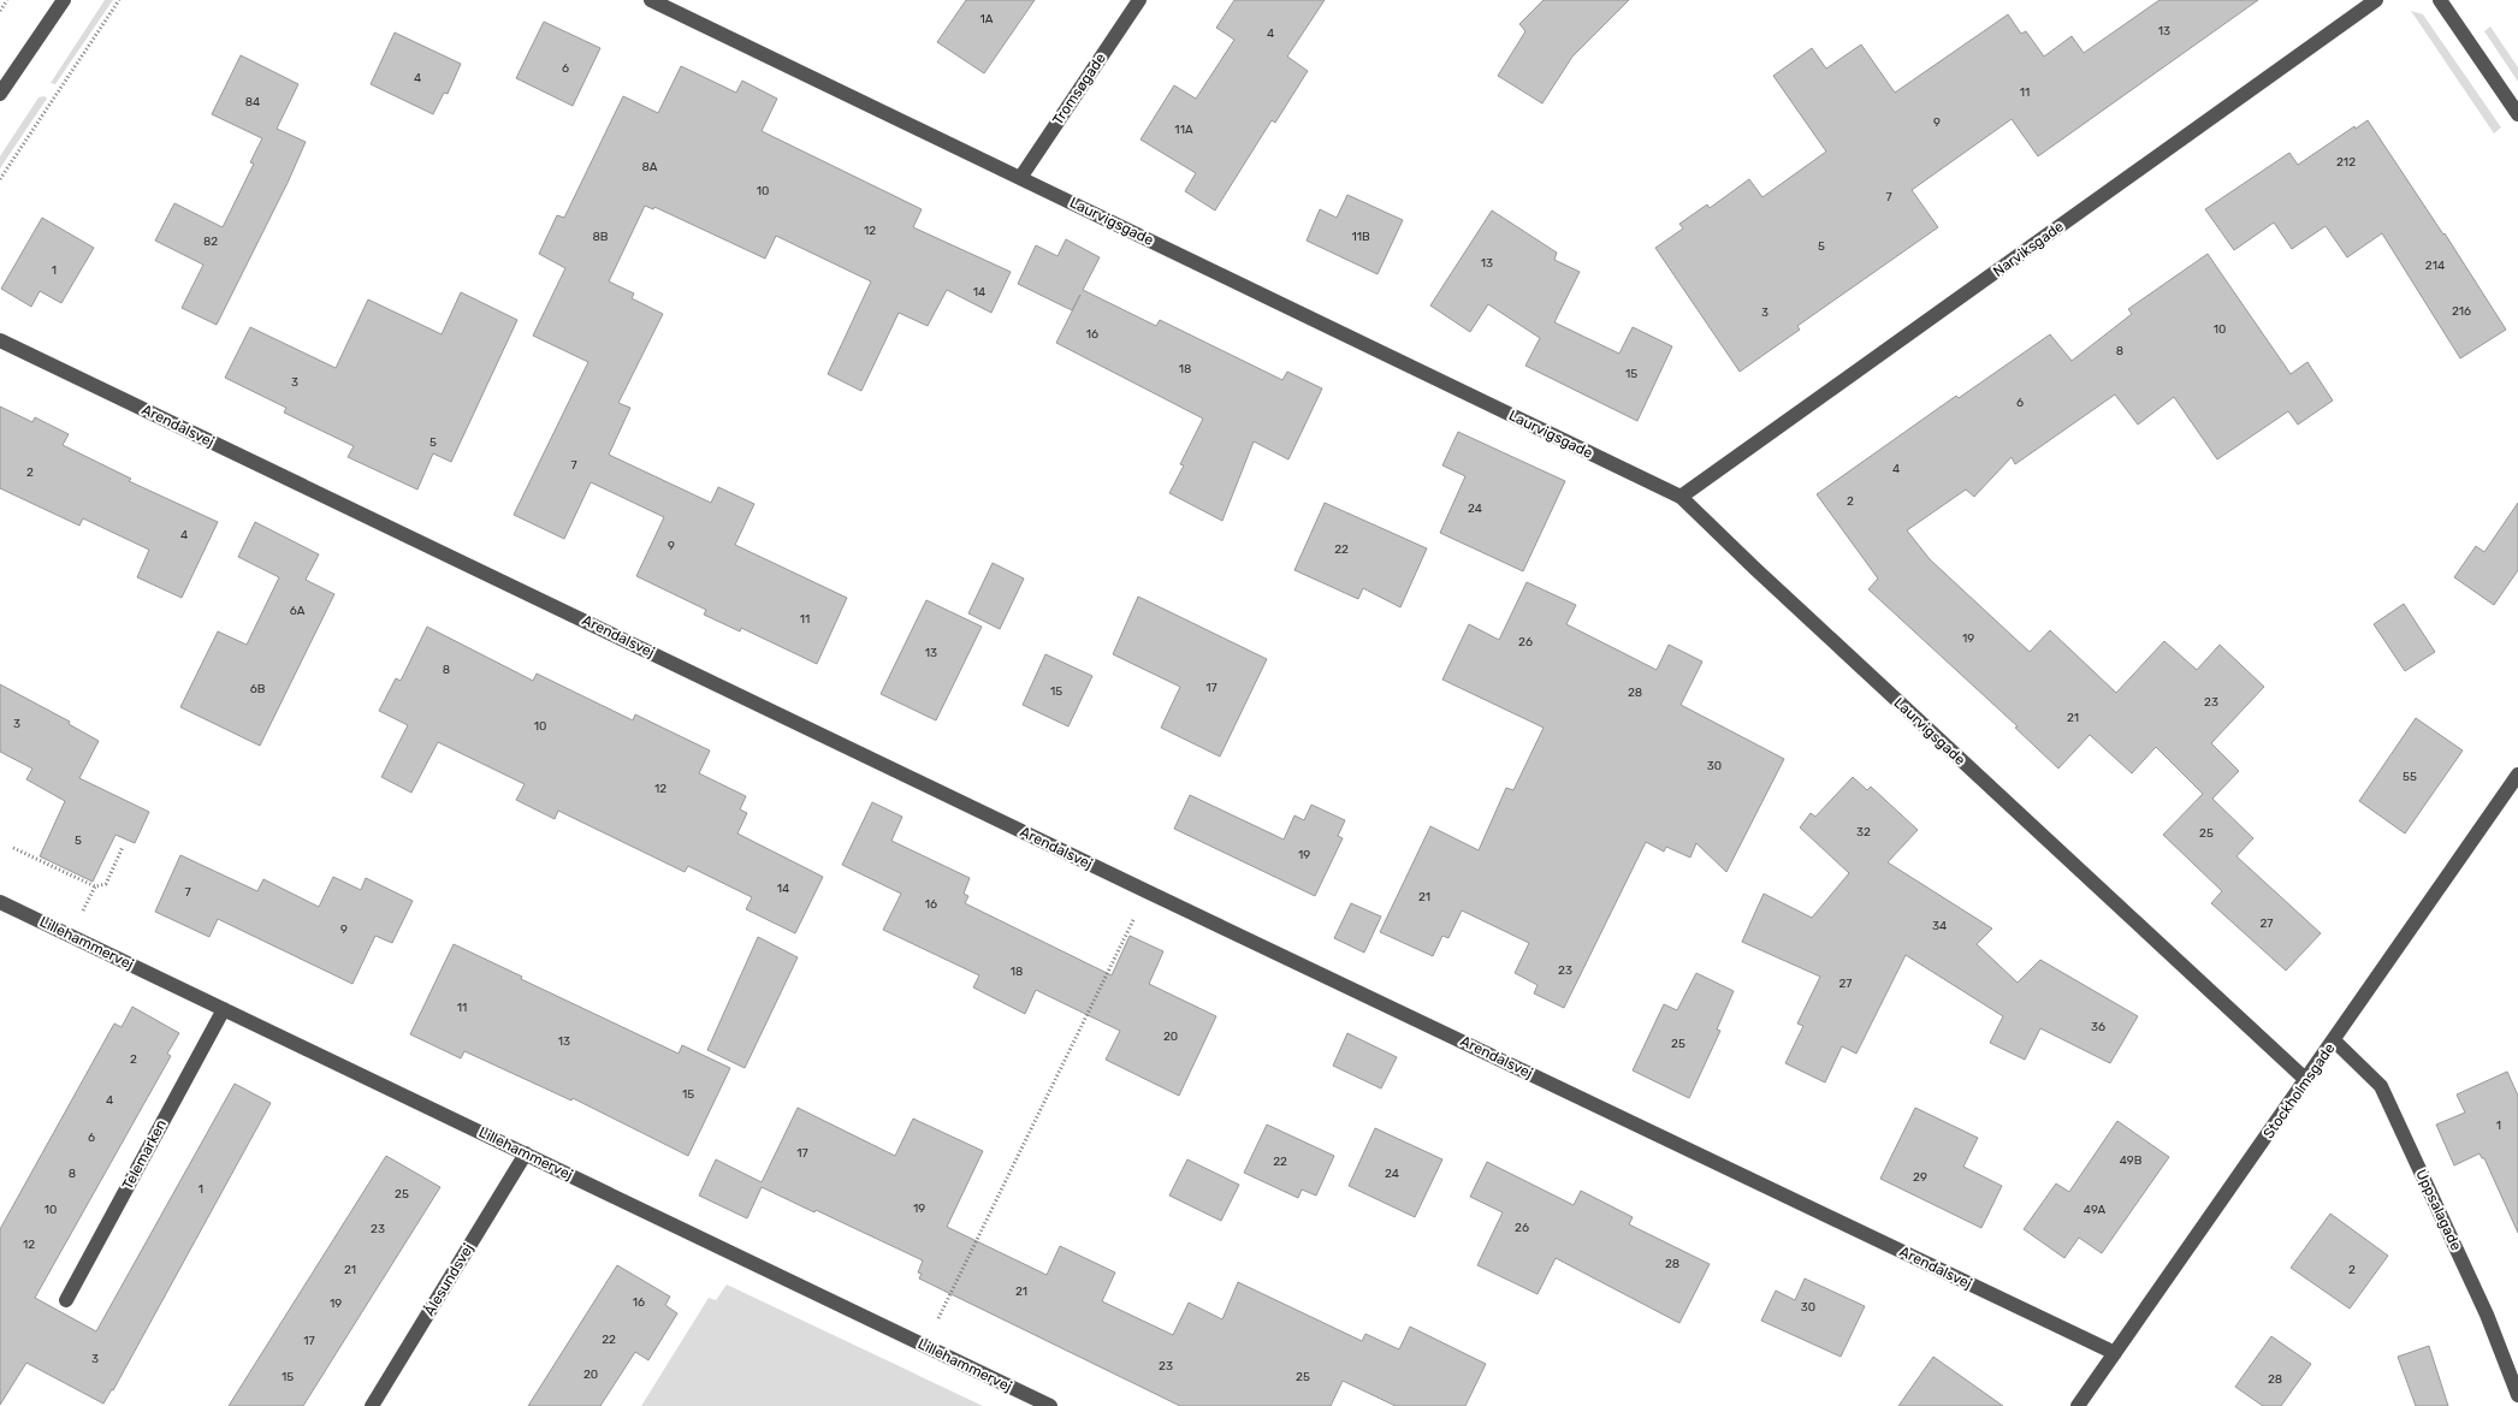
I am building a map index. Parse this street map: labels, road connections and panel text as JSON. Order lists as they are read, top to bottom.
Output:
{
  "streets": {
    "street": [
      "Tromsøgade",
      "Laurvigsgade",
      "Narviksgade",
      "Arendalsvej",
      "Lillehammervej",
      "Stockholmsgade",
      "Telemarken",
      "Uppsalagade",
      "Ålesundsvej"
    ]
  },
  "crossings": [
    ["Tromsøgade", "Laurvigsgade"],
    ["Laurvigsgade", "Narviksgade"],
    ["Laurvigsgade", "Stockholmsgade"],
    ["Arendalsvej", "Stockholmsgade"],
    ["Lillehammervej", "Telemarken"],
    ["Lillehammervej", "Ålesundsvej"],
    ["Stockholmsgade", "Uppsalagade"]
  ],
  "house_numbers": [
    "1A",
    "13",
    "4",
    "6",
    "4",
    "11",
    "84",
    "9",
    "11A",
    "212",
    "8A",
    "10",
    "7",
    "12",
    "8B",
    "11B",
    "82",
    "5",
    "13",
    "214",
    "1",
    "14",
    "216",
    "3",
    "10",
    "16",
    "8",
    "18",
    "15",
    "3",
    "6",
    "5",
    "7",
    "4",
    "2",
    "2",
    "24",
    "4",
    "9",
    "22",
    "6A",
    "11",
    "19",
    "26",
    "13",
    "8",
    "17",
    "6B",
    "15",
    "28",
    "23",
    "21",
    "3",
    "10",
    "30",
    "55",
    "12",
    "32",
    "25",
    "5",
    "19",
    "14",
    "7",
    "21",
    "16",
    "27",
    "34",
    "9",
    "23",
    "18",
    "27",
    "11",
    "36",
    "20",
    "13",
    "25",
    "2",
    "15",
    "4",
    "1",
    "6",
    "17",
    "49B",
    "22",
    "8",
    "24",
    "29",
    "1",
    "25",
    "19",
    "10",
    "49A",
    "26",
    "23",
    "12",
    "28",
    "21",
    "2",
    "21",
    "16",
    "19",
    "30",
    "22",
    "17",
    "3",
    "23",
    "20",
    "15",
    "25",
    "28"
  ]
}
